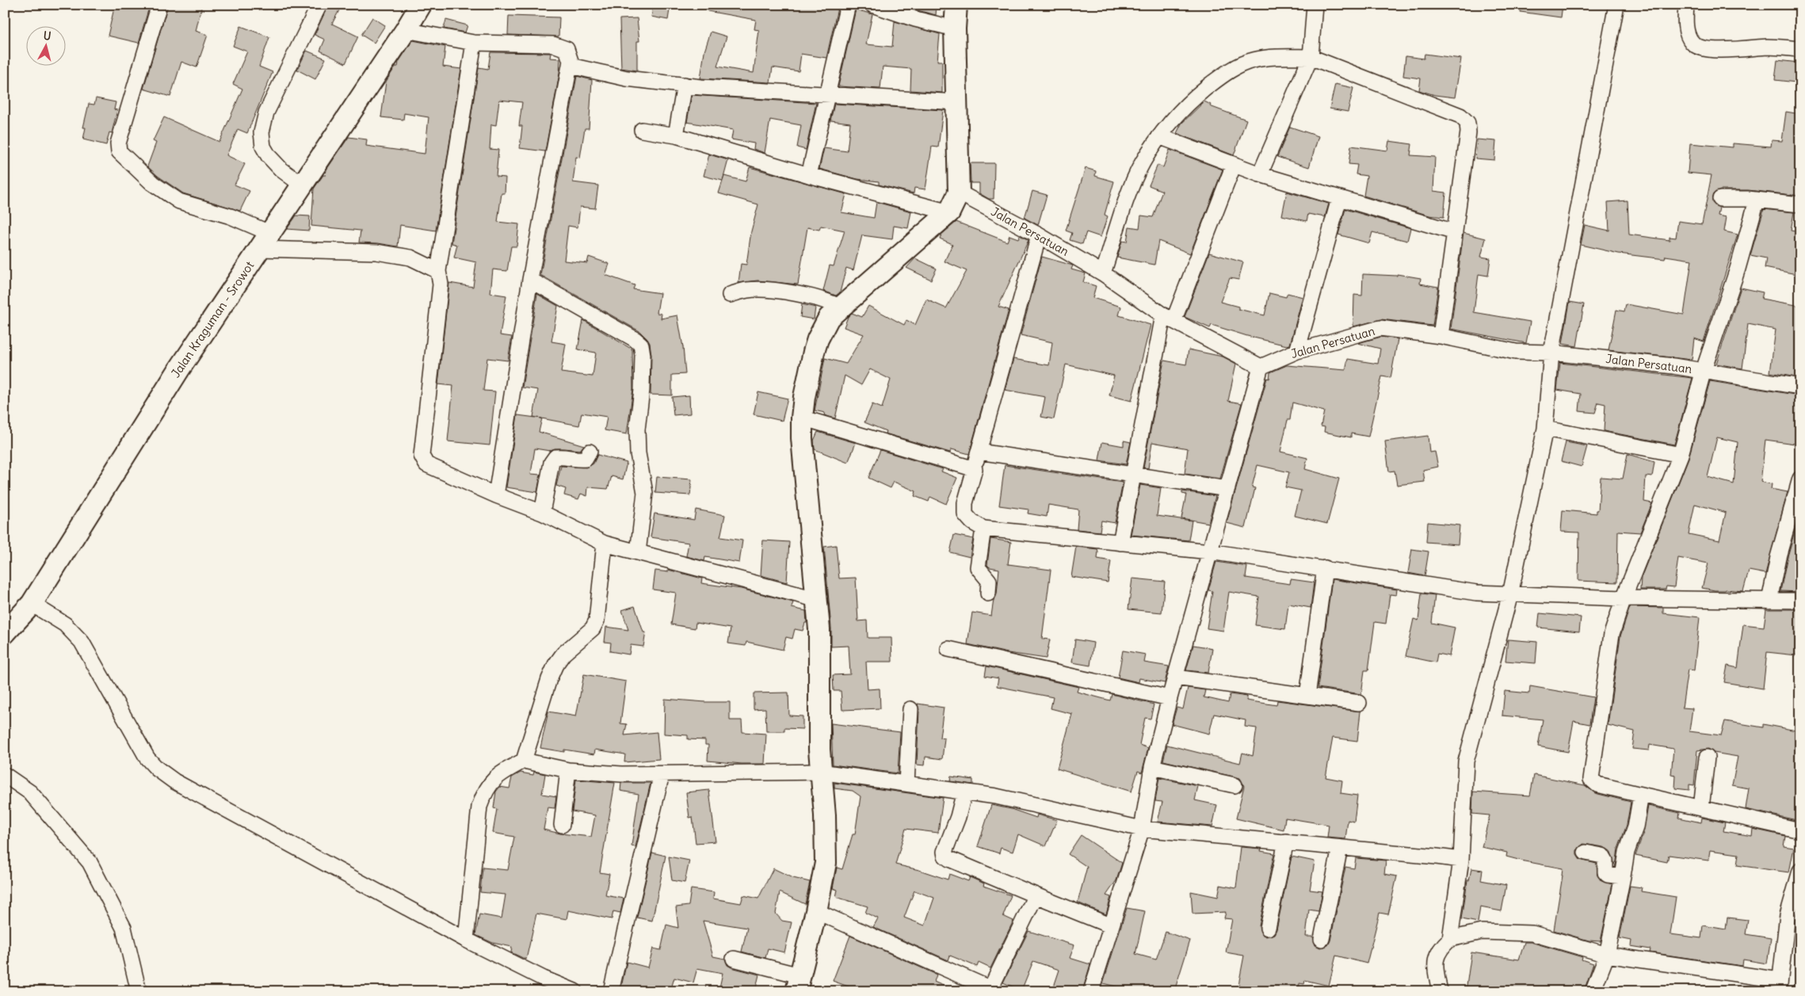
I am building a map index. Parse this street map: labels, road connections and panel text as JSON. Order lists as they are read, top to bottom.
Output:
{
  "streets": {
    "street": ["Jalan Persatuan", "Jalan Kraguman - Srowot"]
  },
  "north": "top"
}
